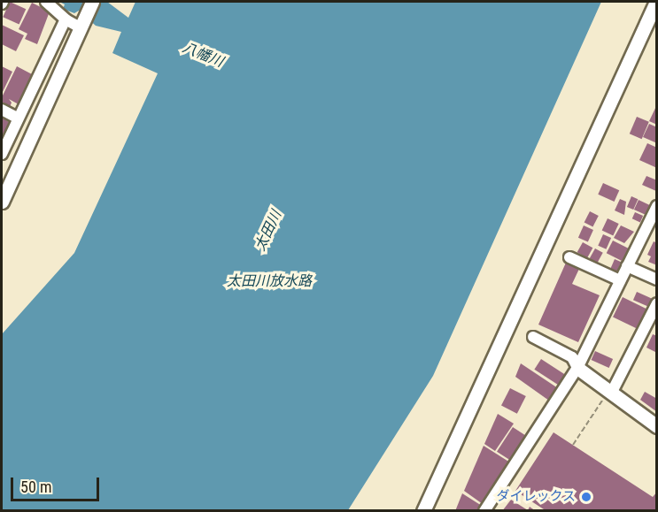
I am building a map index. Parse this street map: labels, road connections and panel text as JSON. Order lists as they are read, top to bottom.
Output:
{
  "water": ["八幡川", "太田川", "太田川放水路"],
  "places": ["ダイレックス"],
  "scale_bar": "50 m"
}
